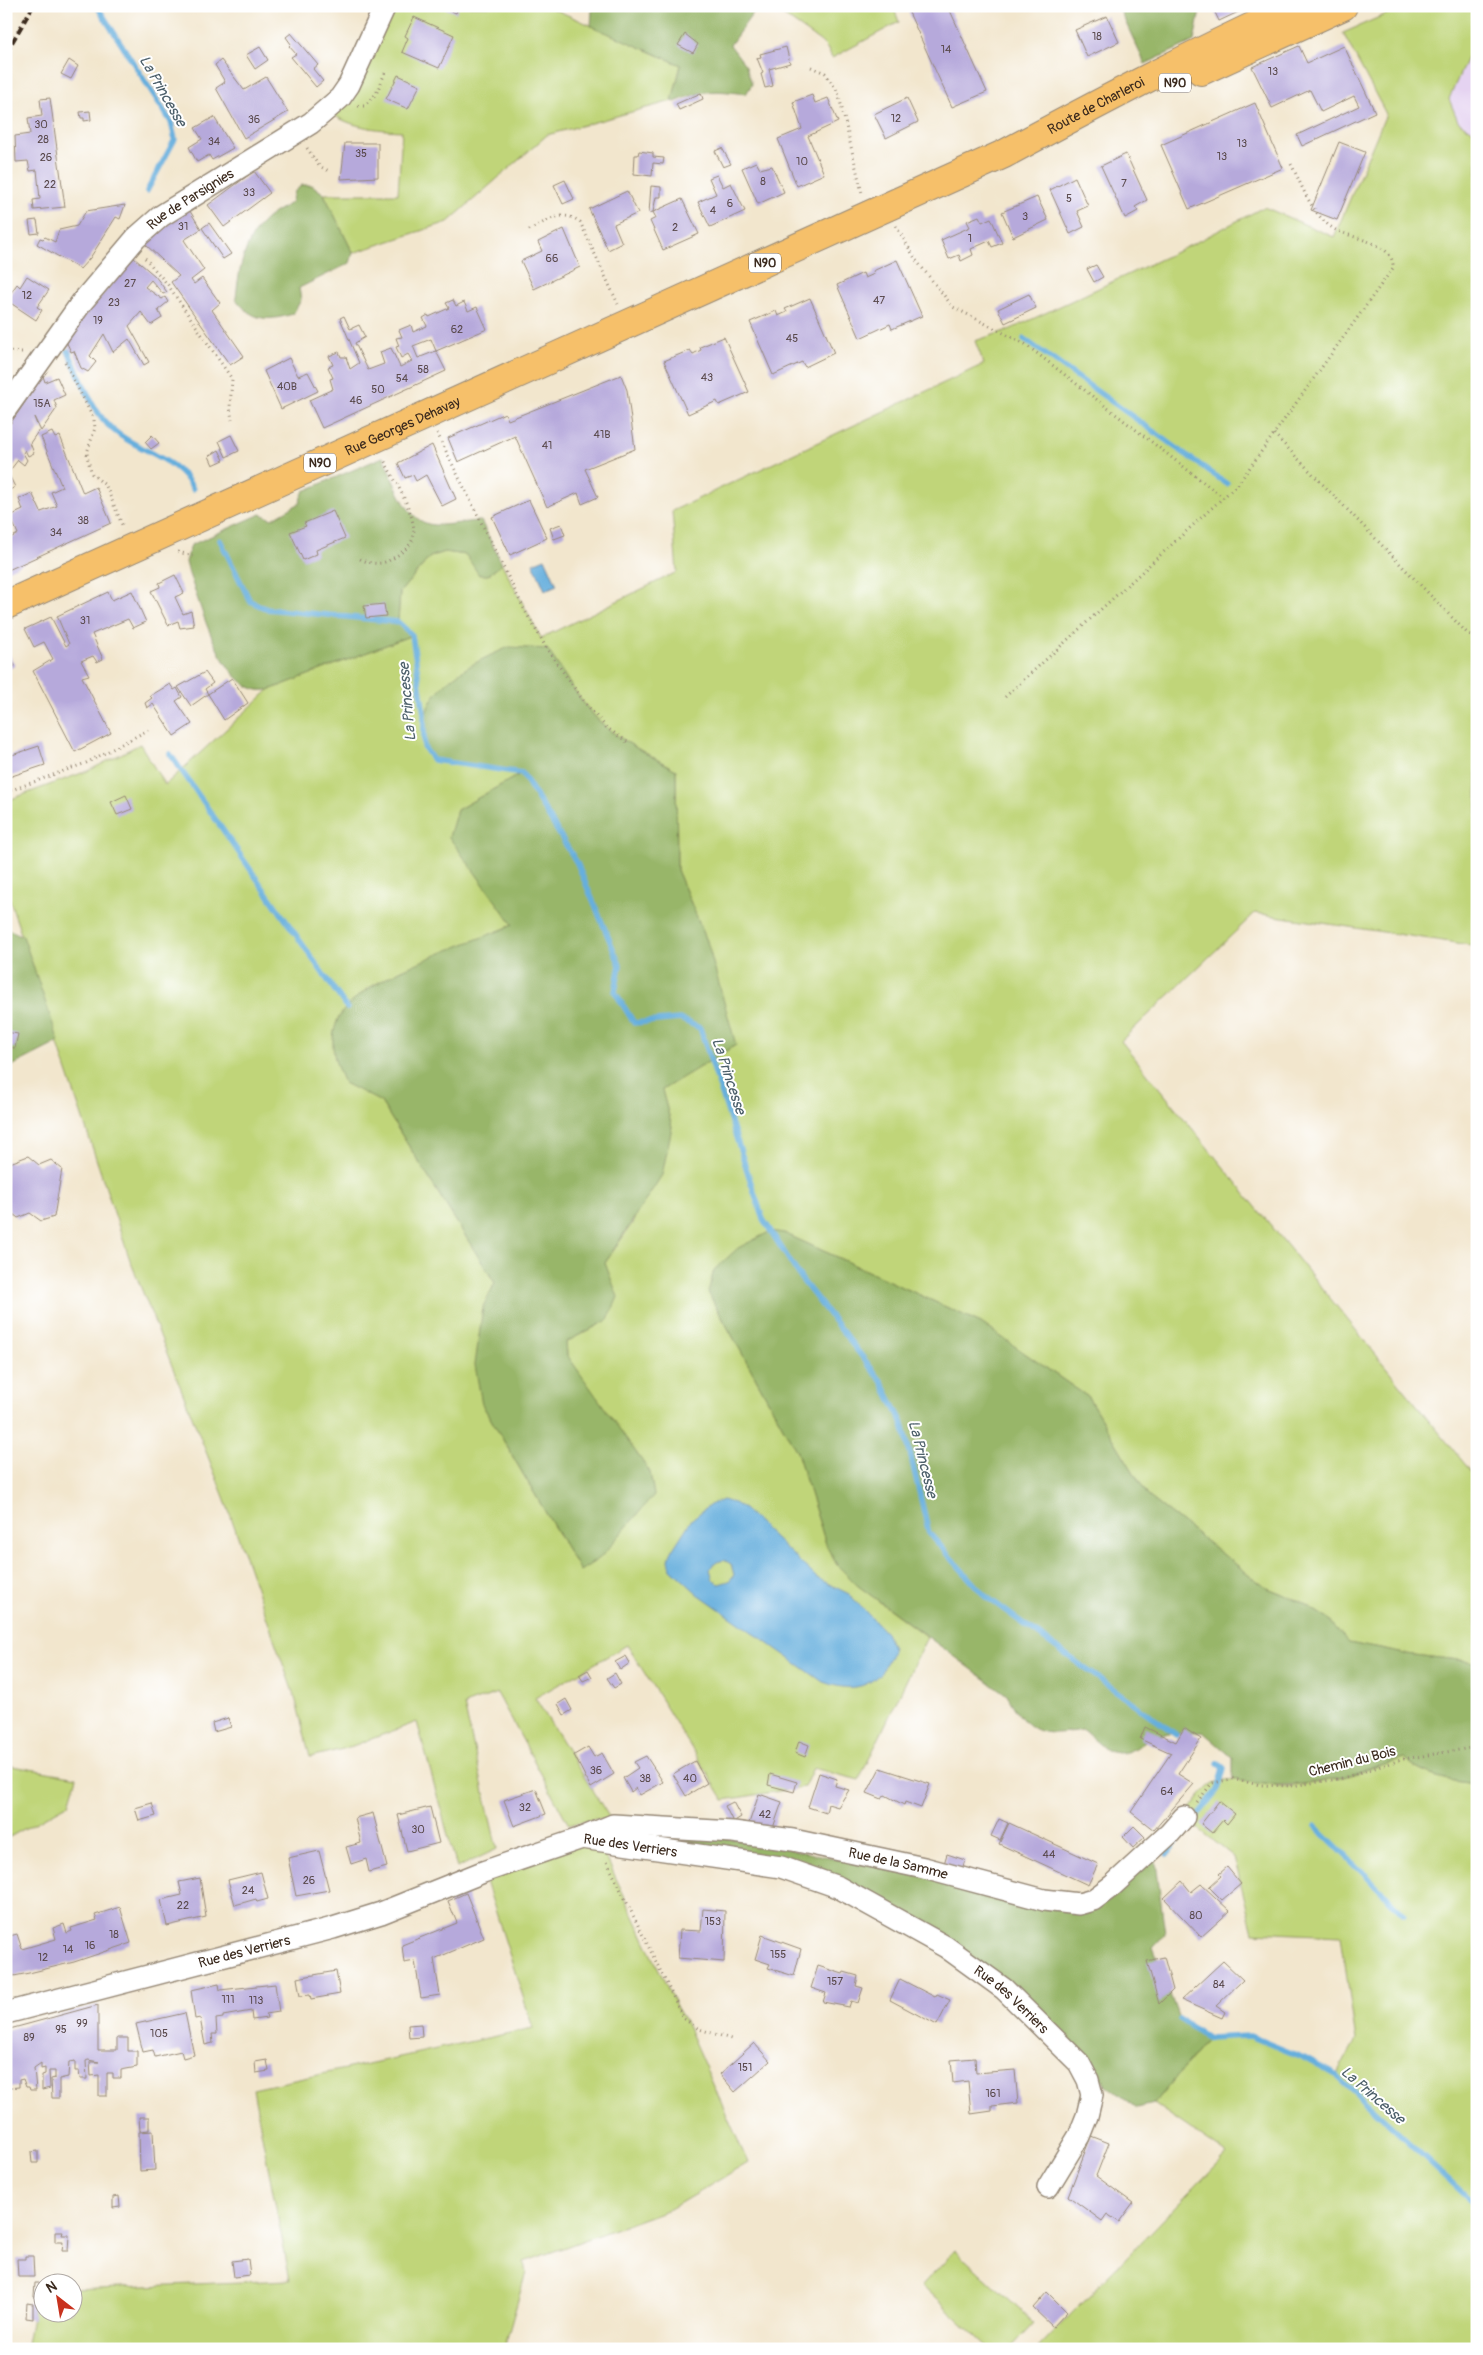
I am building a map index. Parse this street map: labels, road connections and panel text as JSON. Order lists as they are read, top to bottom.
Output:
{
  "streets": {
    "main road": ["N90", "Route de Charleroi", "Rue Georges Dehavay"],
    "street": ["Rue de Parsignies", "Rue des Verriers", "Rue de la Samme"],
    "path": ["Chemin du Bois"]
  },
  "crossings": [
    ["N90", "Route de Charleroi"],
    ["N90", "Rue Georges Dehavay"],
    ["Rue des Verriers", "Rue de la Samme"]
  ],
  "water": ["La Princesse"],
  "house_numbers": [
    "18",
    "14",
    "13",
    "12",
    "36",
    "30",
    "28",
    "34",
    "13",
    "35",
    "13",
    "26",
    "10",
    "8",
    "7",
    "22",
    "33",
    "5",
    "6",
    "4",
    "3",
    "31",
    "2",
    "1",
    "66",
    "27",
    "12",
    "47",
    "23",
    "19",
    "62",
    "45",
    "58",
    "43",
    "54",
    "40B",
    "50",
    "46",
    "15A",
    "41B",
    "41",
    "38",
    "34",
    "31",
    "36",
    "38",
    "40",
    "64",
    "32",
    "42",
    "30",
    "44",
    "26",
    "24",
    "22",
    "80",
    "153",
    "18",
    "16",
    "14",
    "155",
    "12",
    "157",
    "84",
    "111",
    "113",
    "99",
    "95",
    "105",
    "89",
    "151",
    "161"
  ],
  "north": "top left"
}
